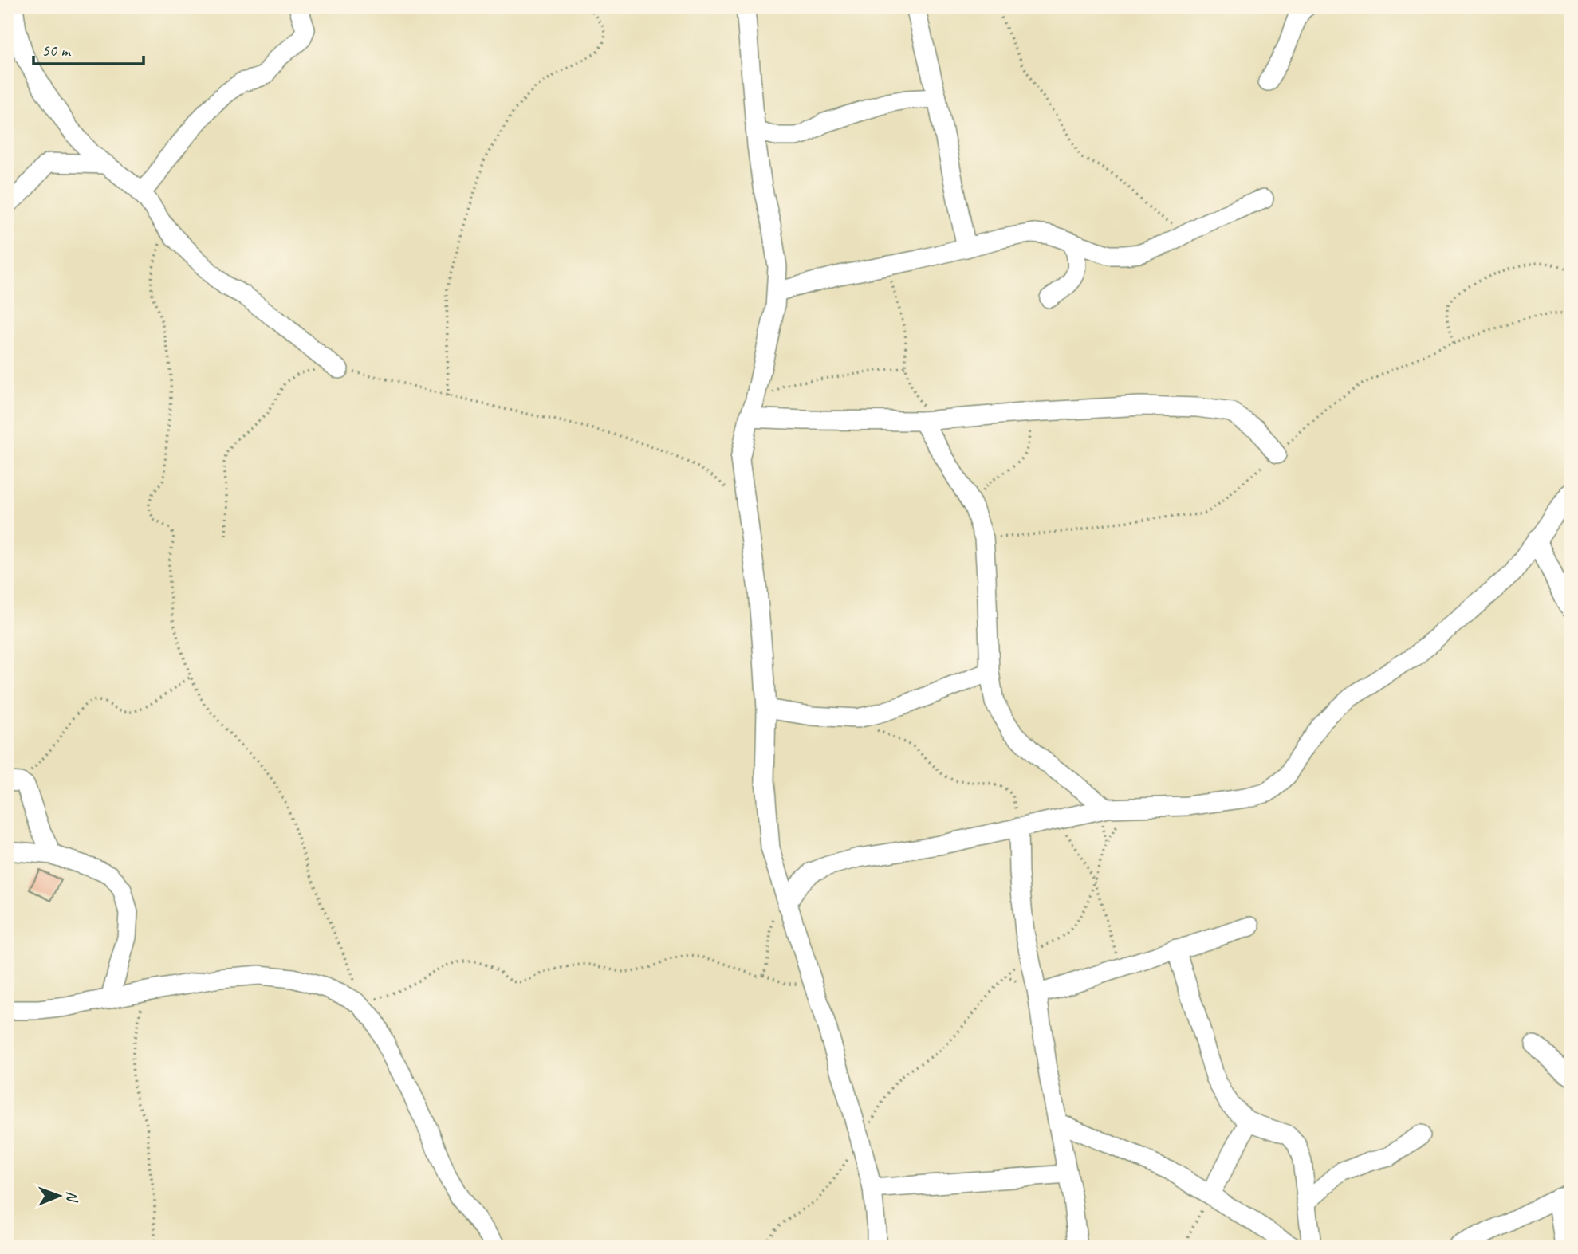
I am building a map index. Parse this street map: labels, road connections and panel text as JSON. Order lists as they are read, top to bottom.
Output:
{
  "scale_bar": "50 m",
  "north": "right"
}
